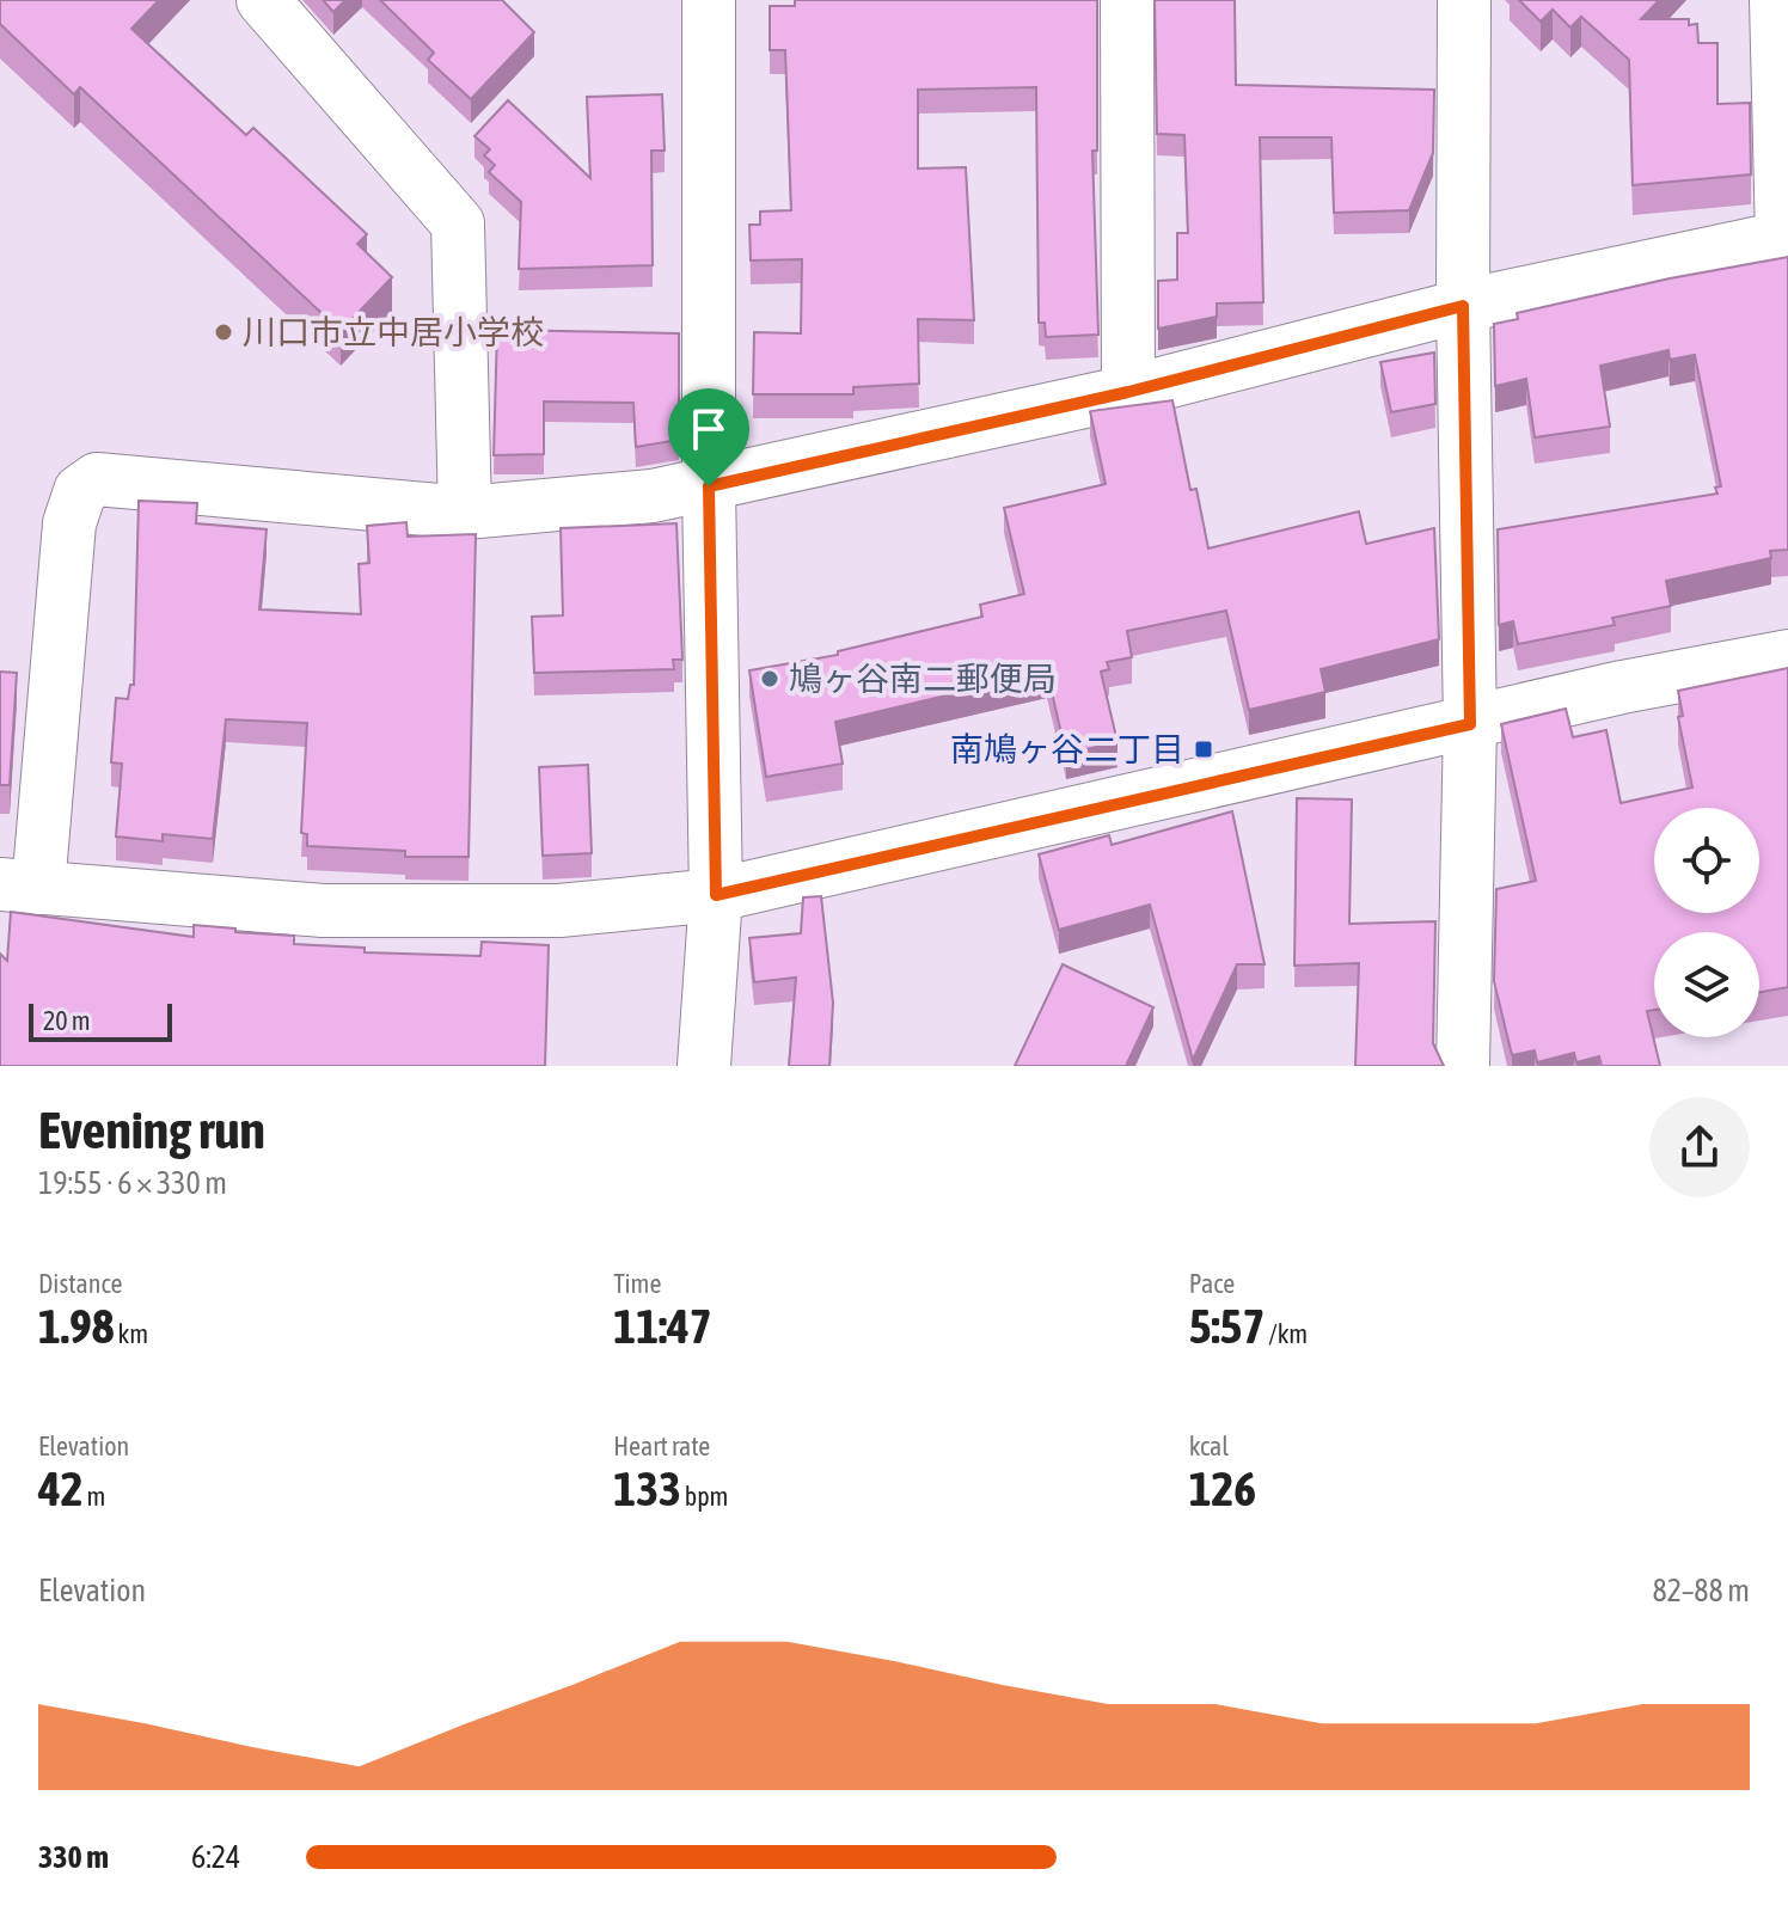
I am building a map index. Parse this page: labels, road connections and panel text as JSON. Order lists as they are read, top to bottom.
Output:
{
  "places": {
    "other": ["川口市立中居小学校", "鳩ヶ谷南二郵便局"],
    "transit": ["南鳩ヶ谷二丁目"]
  },
  "scale_bar": "20 m",
  "page": {
    "scale": "20 m",
    "heading": ["Evening run", "19:55 · 6 × 330 m"],
    "stats": [
      ["Distance", "1.98 km"],
      ["Time", "11:47"],
      ["Pace", "5:57 /km"],
      ["Elevation", "42 m"],
      ["Heart rate", "133 bpm"],
      ["kcal", "126"]
    ],
    "chart": ["Elevation", "82–88 m"],
    "list": [
      {
        "name": "330 m",
        "note": "6:24"
      }
    ]
  }
}
